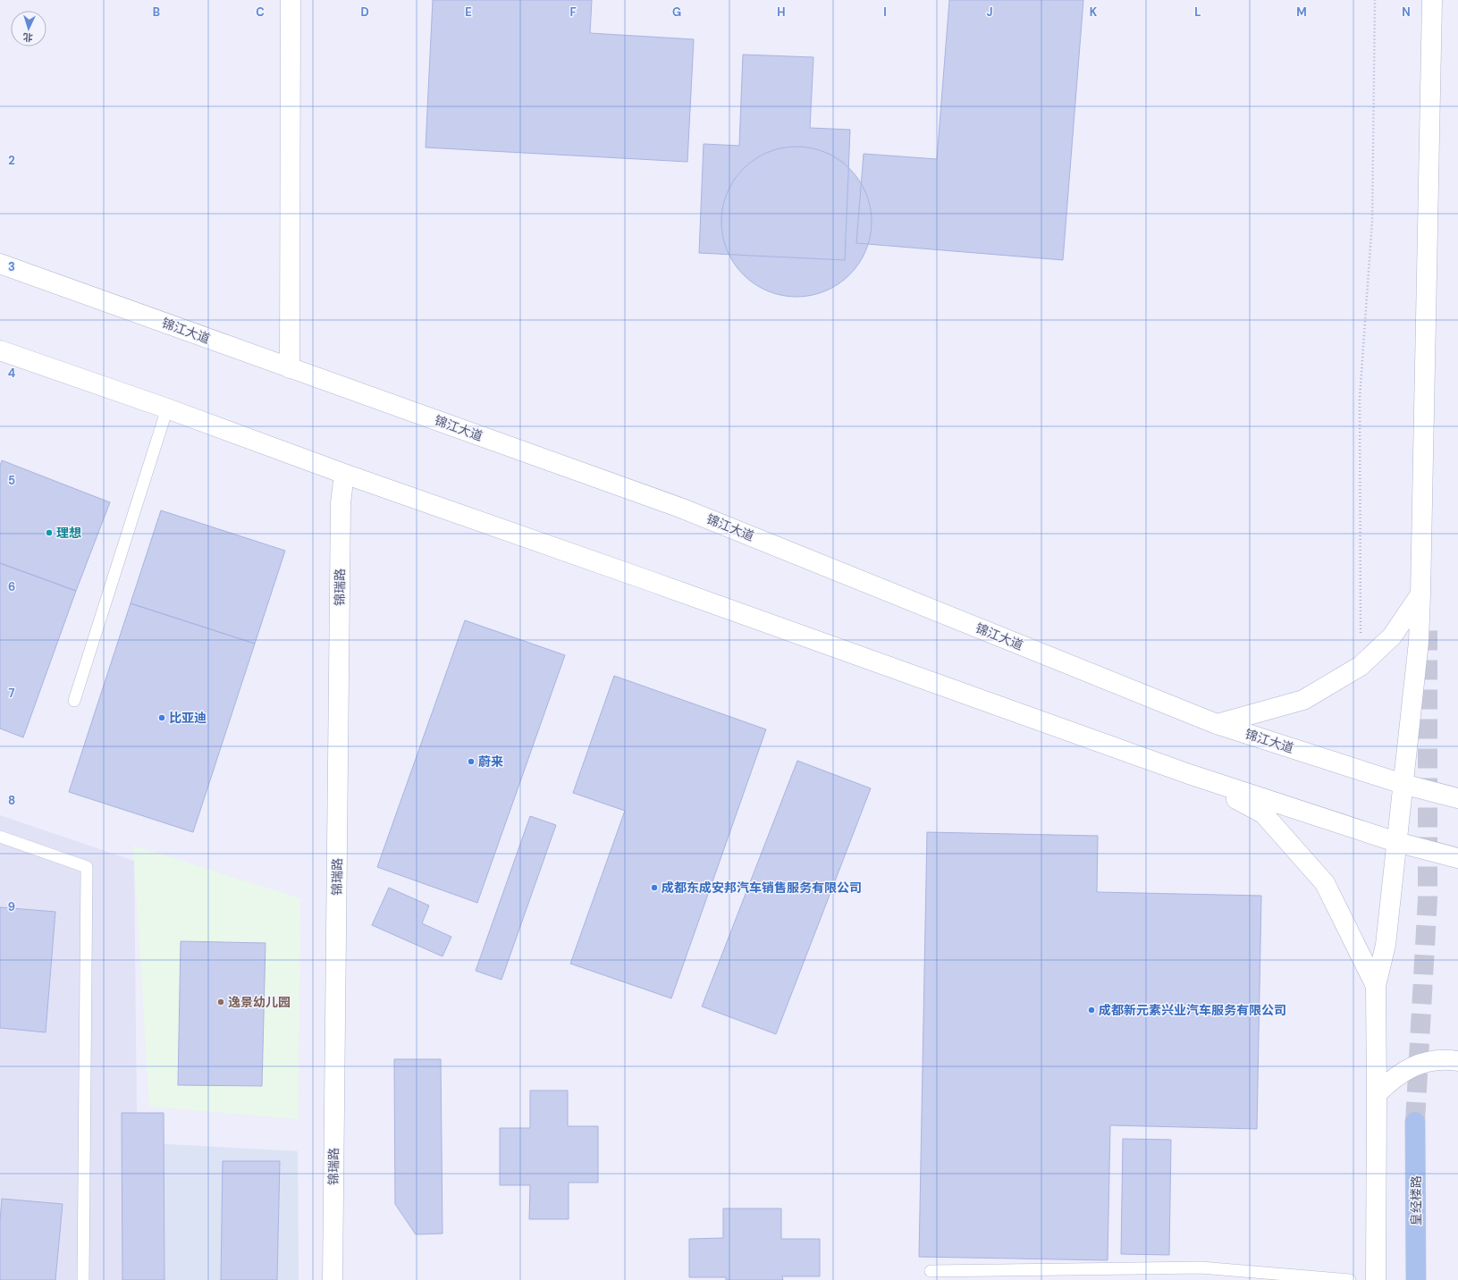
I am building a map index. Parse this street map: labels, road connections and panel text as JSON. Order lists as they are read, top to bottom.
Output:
{
  "streets": {
    "highway": ["皇经楼路"],
    "main road": ["锦江大道", "锦瑞路"]
  },
  "places": [
    "理想",
    "比亚迪",
    "蔚来",
    "成都东成安邦汽车销售服务有限公司",
    "逸景幼儿园",
    "成都新元素兴业汽车服务有限公司"
  ],
  "north": "bottom",
  "grid": {
    "columns": [
      "B",
      "C",
      "D",
      "E",
      "F",
      "G",
      "H",
      "I",
      "J",
      "K",
      "L",
      "M",
      "N"
    ],
    "rows": [
      "2",
      "3",
      "4",
      "5",
      "6",
      "7",
      "8",
      "9"
    ]
  }
}
